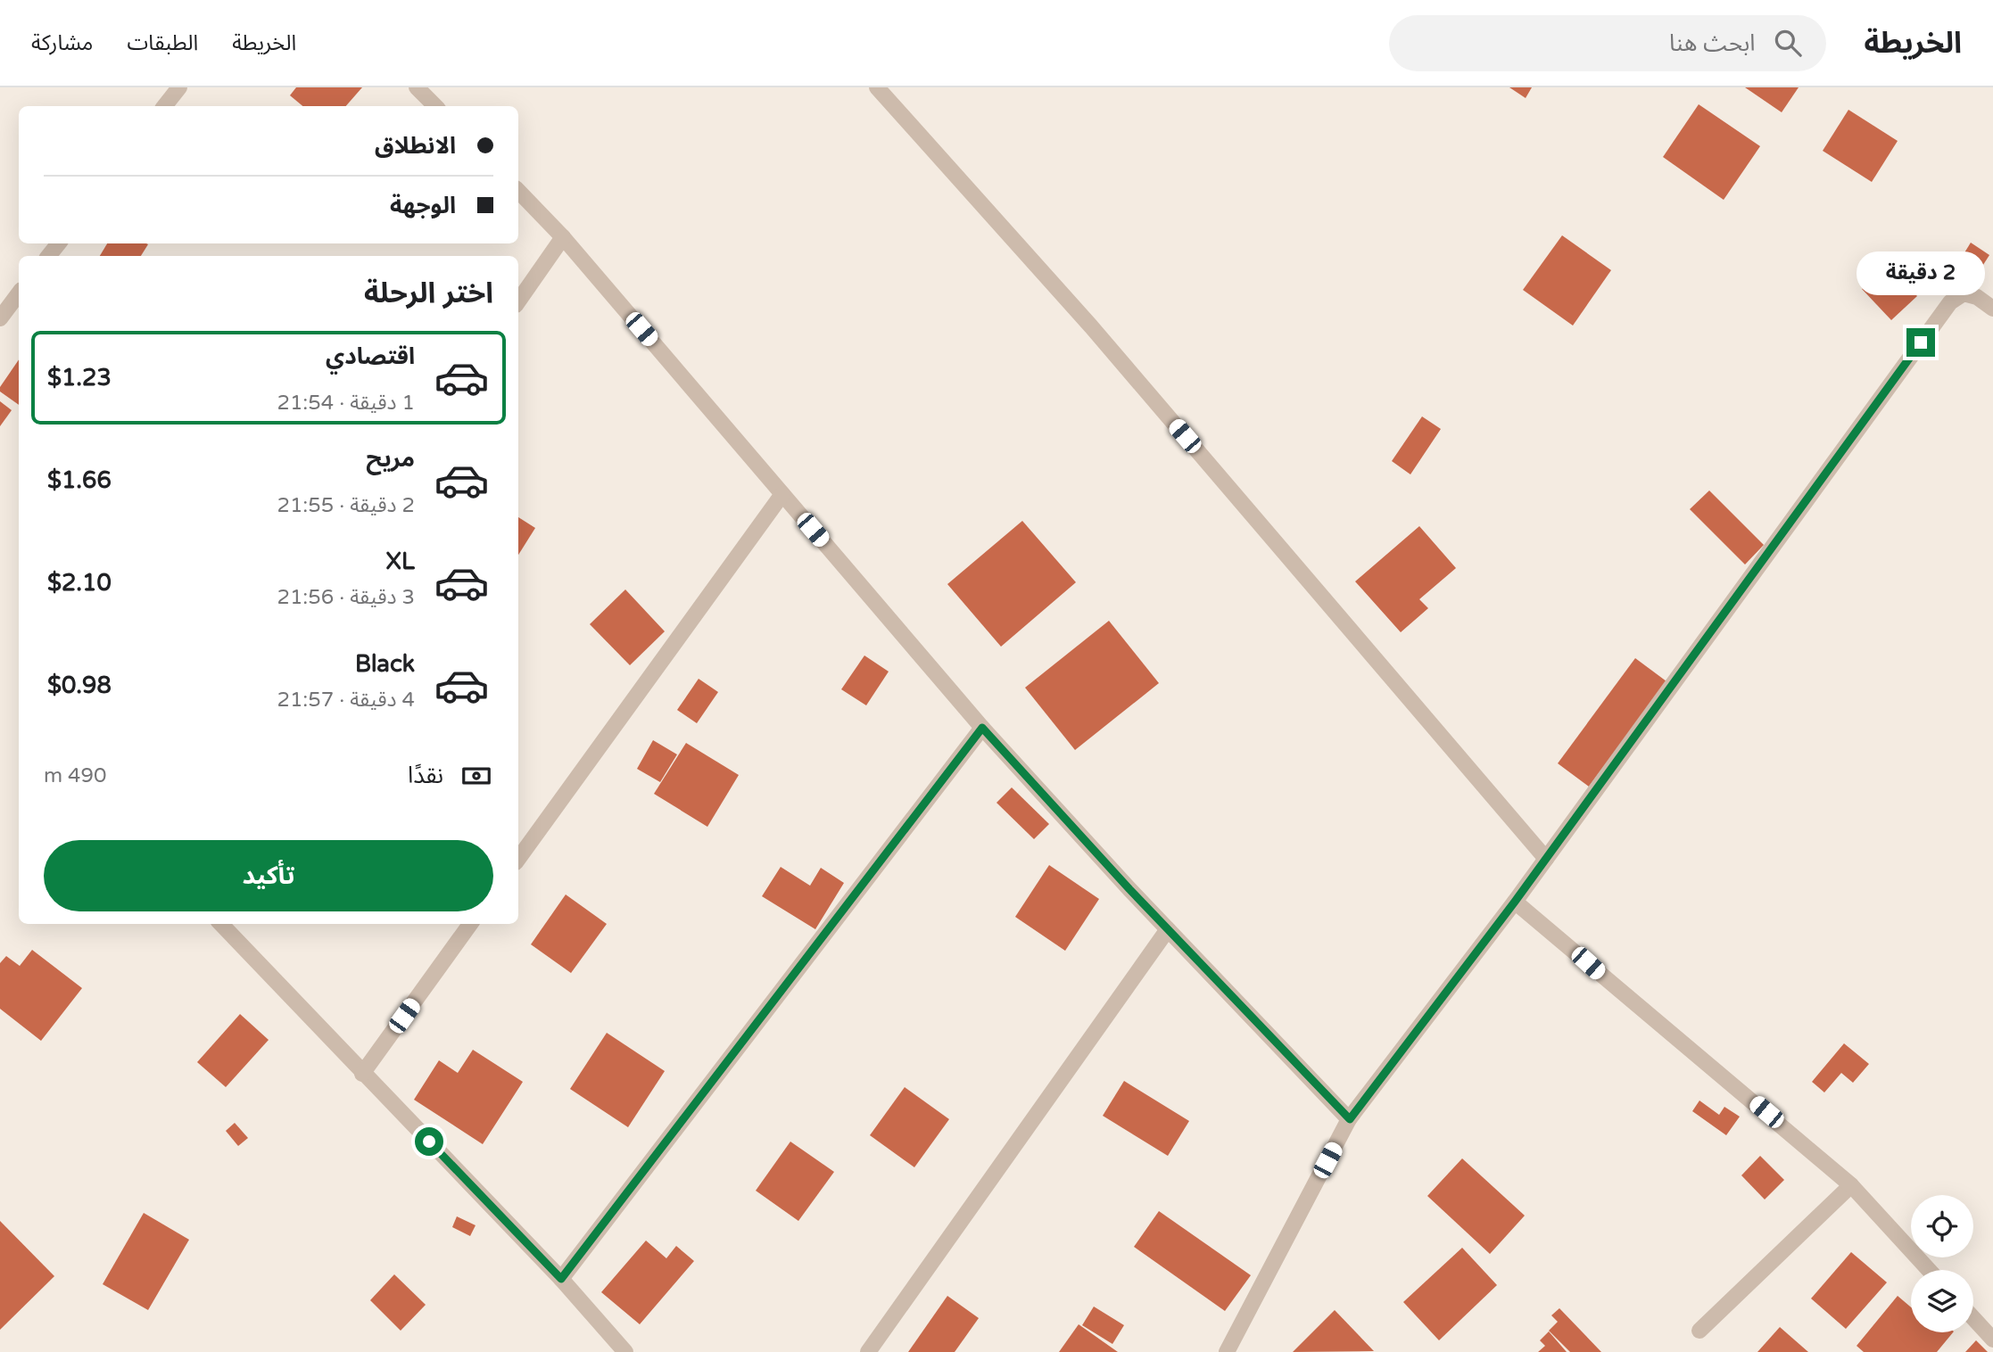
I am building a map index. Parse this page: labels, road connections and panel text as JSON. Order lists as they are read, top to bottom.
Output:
{
  "page": {
    "header": "الخريطة",
    "search": "ابحث هنا",
    "nav": ["الخريطة", "الطبقات", "مشاركة"],
    "banner": ["الانطلاق", "الوجهة"],
    "bubble": "2 دقيقة",
    "heading": "اختر الرحلة",
    "list": [
      {
        "name": "اقتصادي",
        "note": "1 دقيقة · 21:54",
        "value": "$1.23"
      },
      {
        "name": "مريح",
        "note": "2 دقيقة · 21:55",
        "value": "$1.66"
      },
      {
        "name": "XL",
        "note": "3 دقيقة · 21:56",
        "value": "$2.10"
      },
      {
        "name": "Black",
        "note": "4 دقيقة · 21:57",
        "value": "$0.98"
      }
    ],
    "pay": ["نقدًا", "490 m"],
    "buttons": "تأكيد"
  }
}
